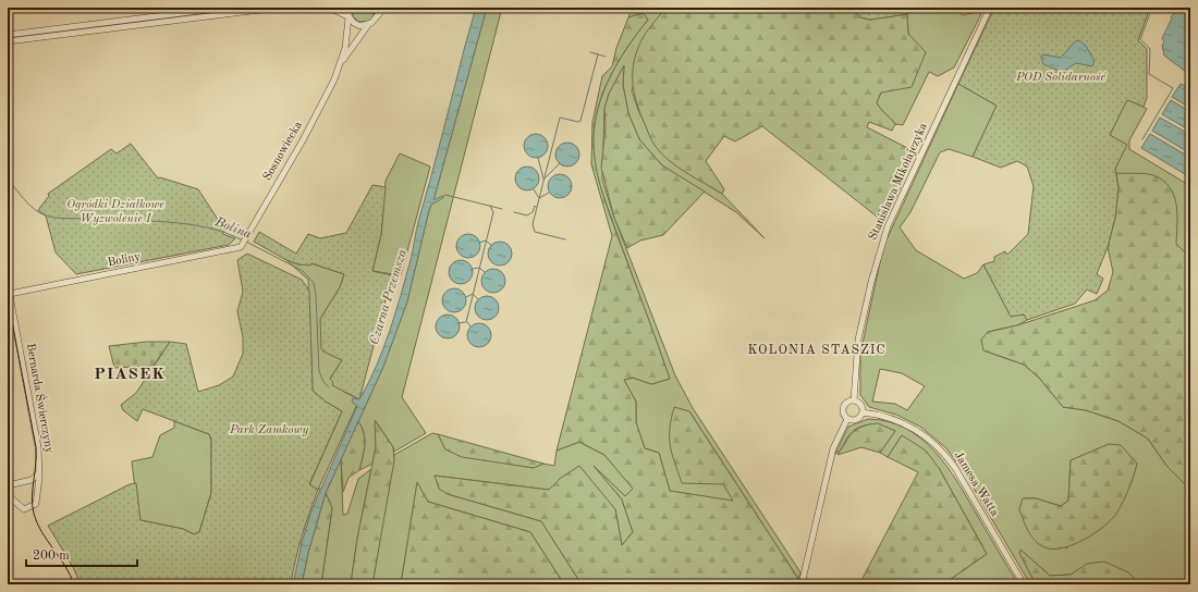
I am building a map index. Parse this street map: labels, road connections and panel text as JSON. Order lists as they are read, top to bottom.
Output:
{
  "streets": {
    "street": [
      "Sosnowiecka",
      "Stanisława Mikołajczyka",
      "Boliny",
      "Bernarda Świerczyny",
      "Jamesa Watta"
    ]
  },
  "crossings": [
    ["Sosnowiecka", "Boliny"],
    ["Stanisława Mikołajczyka", "Jamesa Watta"],
    ["Boliny", "Bernarda Świerczyny"]
  ],
  "districts": ["KOLONIA STASZIC", "PIASEK"],
  "water": ["Bolina", "Czarna Przemsza"],
  "parks": ["POD Solidarność", "Ogródki Działkowe Wyzwolenie I", "Park Zamkowy"],
  "scale_bar": "200 m"
}
